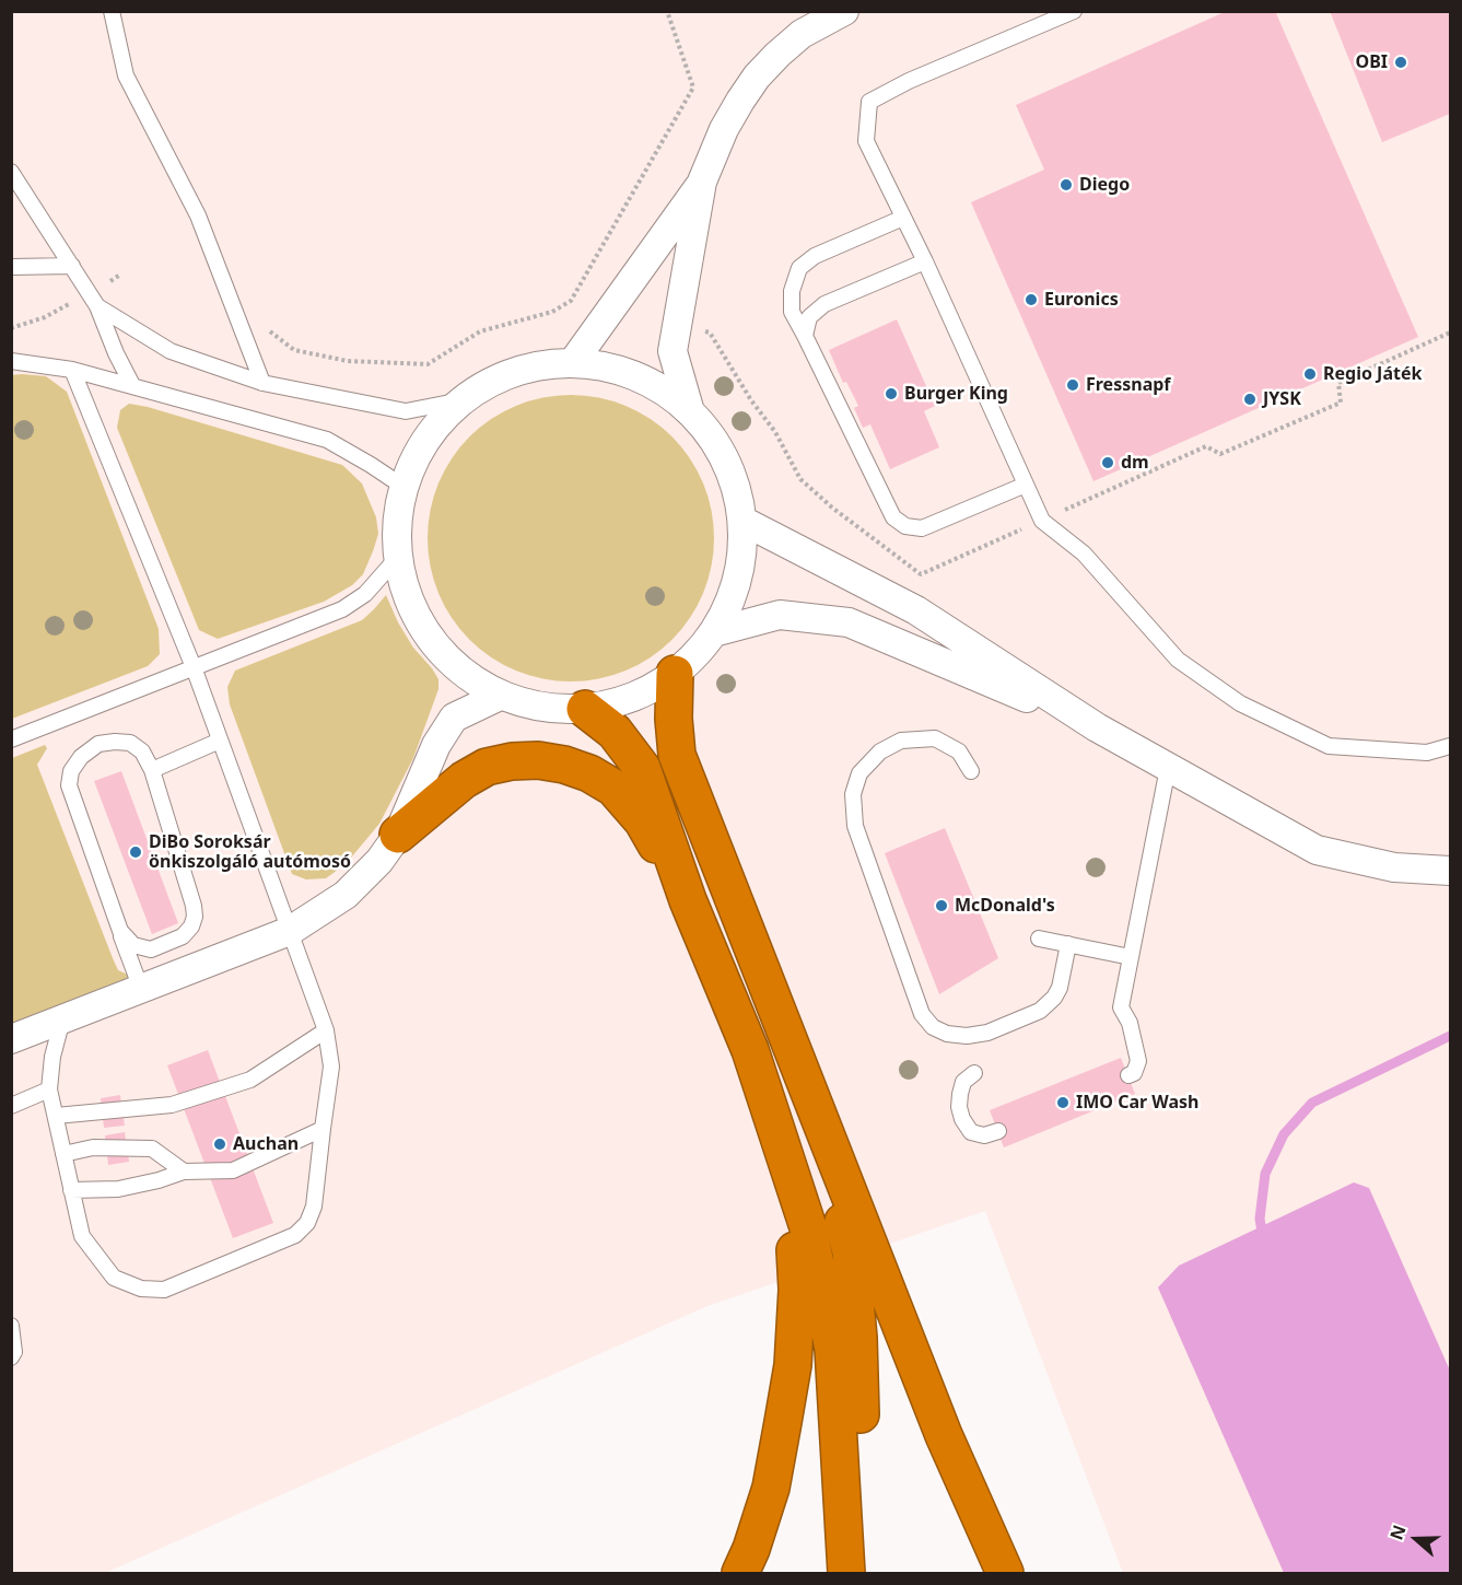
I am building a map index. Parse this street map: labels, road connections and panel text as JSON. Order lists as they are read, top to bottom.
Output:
{
  "places": [
    "OBI",
    "Diego",
    "Euronics",
    "Regio Játék",
    "Fressnapf",
    "Burger King",
    "JYSK",
    "dm",
    "DiBo Soroksár önkiszolgáló autómosó",
    "McDonald's",
    "IMO Car Wash",
    "Auchan"
  ],
  "north": "left"
}
